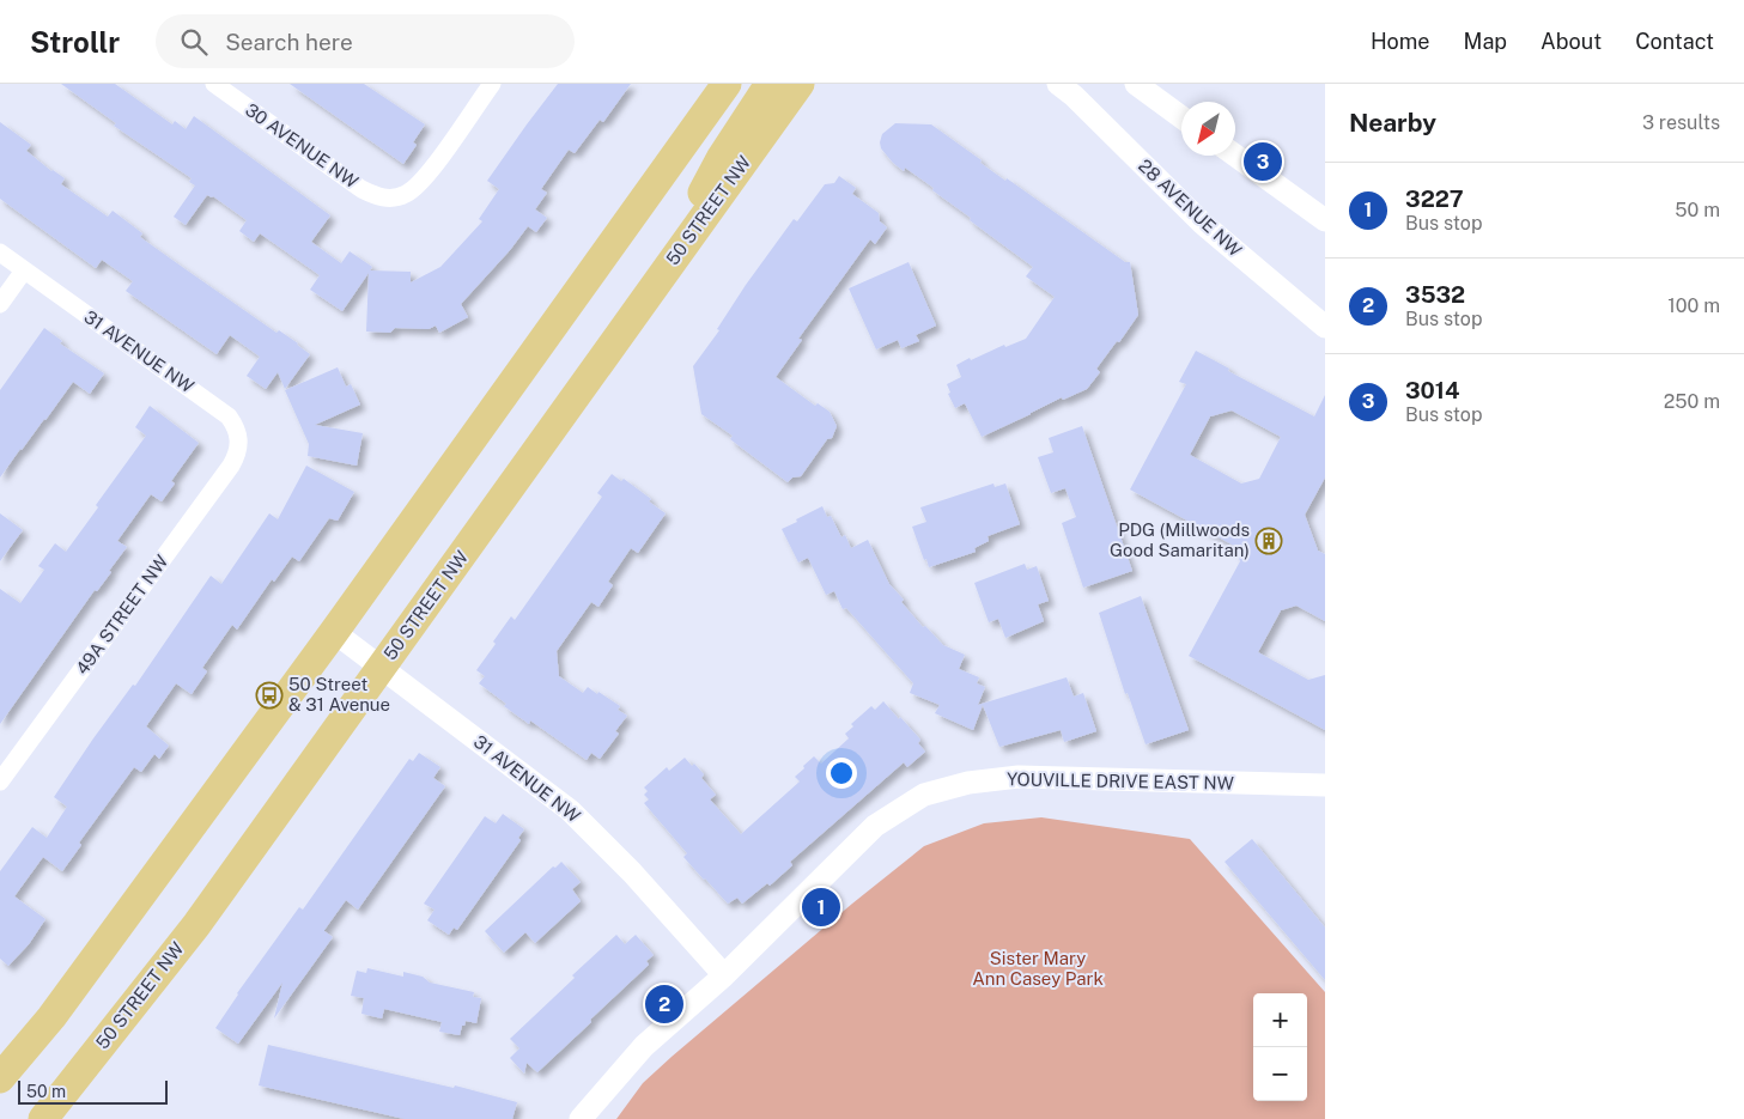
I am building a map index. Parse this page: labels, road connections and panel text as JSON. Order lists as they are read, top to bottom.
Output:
{
  "streets": {
    "main road": ["50 STREET NW"],
    "street": [
      "30 AVENUE NW",
      "28 AVENUE NW",
      "31 AVENUE NW",
      "49A STREET NW",
      "YOUVILLE DRIVE EAST NW"
    ]
  },
  "crossings": [
    ["50 STREET NW", "31 AVENUE NW"],
    ["31 AVENUE NW", "49A STREET NW"],
    ["31 AVENUE NW", "YOUVILLE DRIVE EAST NW"]
  ],
  "parks": ["Sister Mary Ann Casey Park"],
  "places": {
    "building": ["PDG (Millwoods Good Samaritan)"],
    "bus stop": ["50 Street & 31 Avenue"]
  },
  "scale_bar": "50 m",
  "north": "bottom left",
  "page": {
    "header": "Strollr",
    "search": "Search here",
    "nav": [
      "Home",
      "Map",
      "About",
      "Contact"
    ],
    "heading": ["Nearby", "3 results"],
    "pins": ["3", "1", "2"],
    "list": [
      {
        "mark": "1",
        "name": "3227",
        "note": "Bus stop",
        "value": "50 m"
      },
      {
        "mark": "2",
        "name": "3532",
        "note": "Bus stop",
        "value": "100 m"
      },
      {
        "mark": "3",
        "name": "3014",
        "note": "Bus stop",
        "value": "250 m"
      }
    ],
    "map_buttons": ["+", "−"],
    "scale": "50 m"
  }
}
